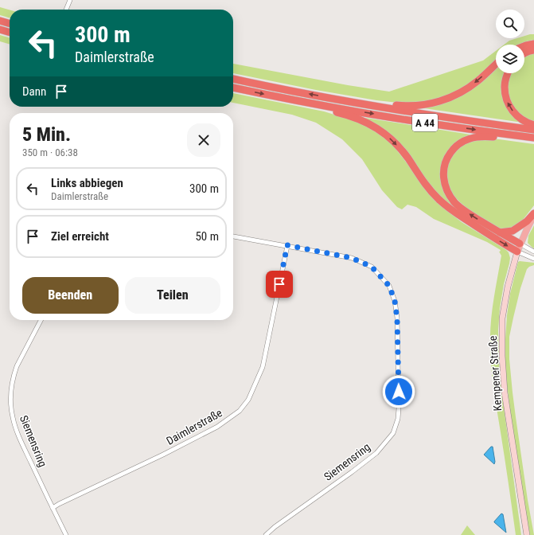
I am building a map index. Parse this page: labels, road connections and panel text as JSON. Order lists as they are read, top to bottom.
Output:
{
  "streets": {
    "highway": ["A 44"],
    "main road": ["Kempener Straße"],
    "street": ["Daimlerstraße", "Siemensring"]
  },
  "crossings": [
    ["Daimlerstraße", "Siemensring"]
  ],
  "page": {
    "turn": ["300 m", "Daimlerstraße"],
    "then": "Dann",
    "heading": ["5 Min.", "350 m · 06:38"],
    "list": [
      {
        "name": "Links abbiegen",
        "note": "Daimlerstraße",
        "value": "300 m"
      },
      {
        "name": "Ziel erreicht",
        "value": "50 m"
      }
    ],
    "buttons": ["Beenden", "Teilen"]
  }
}
